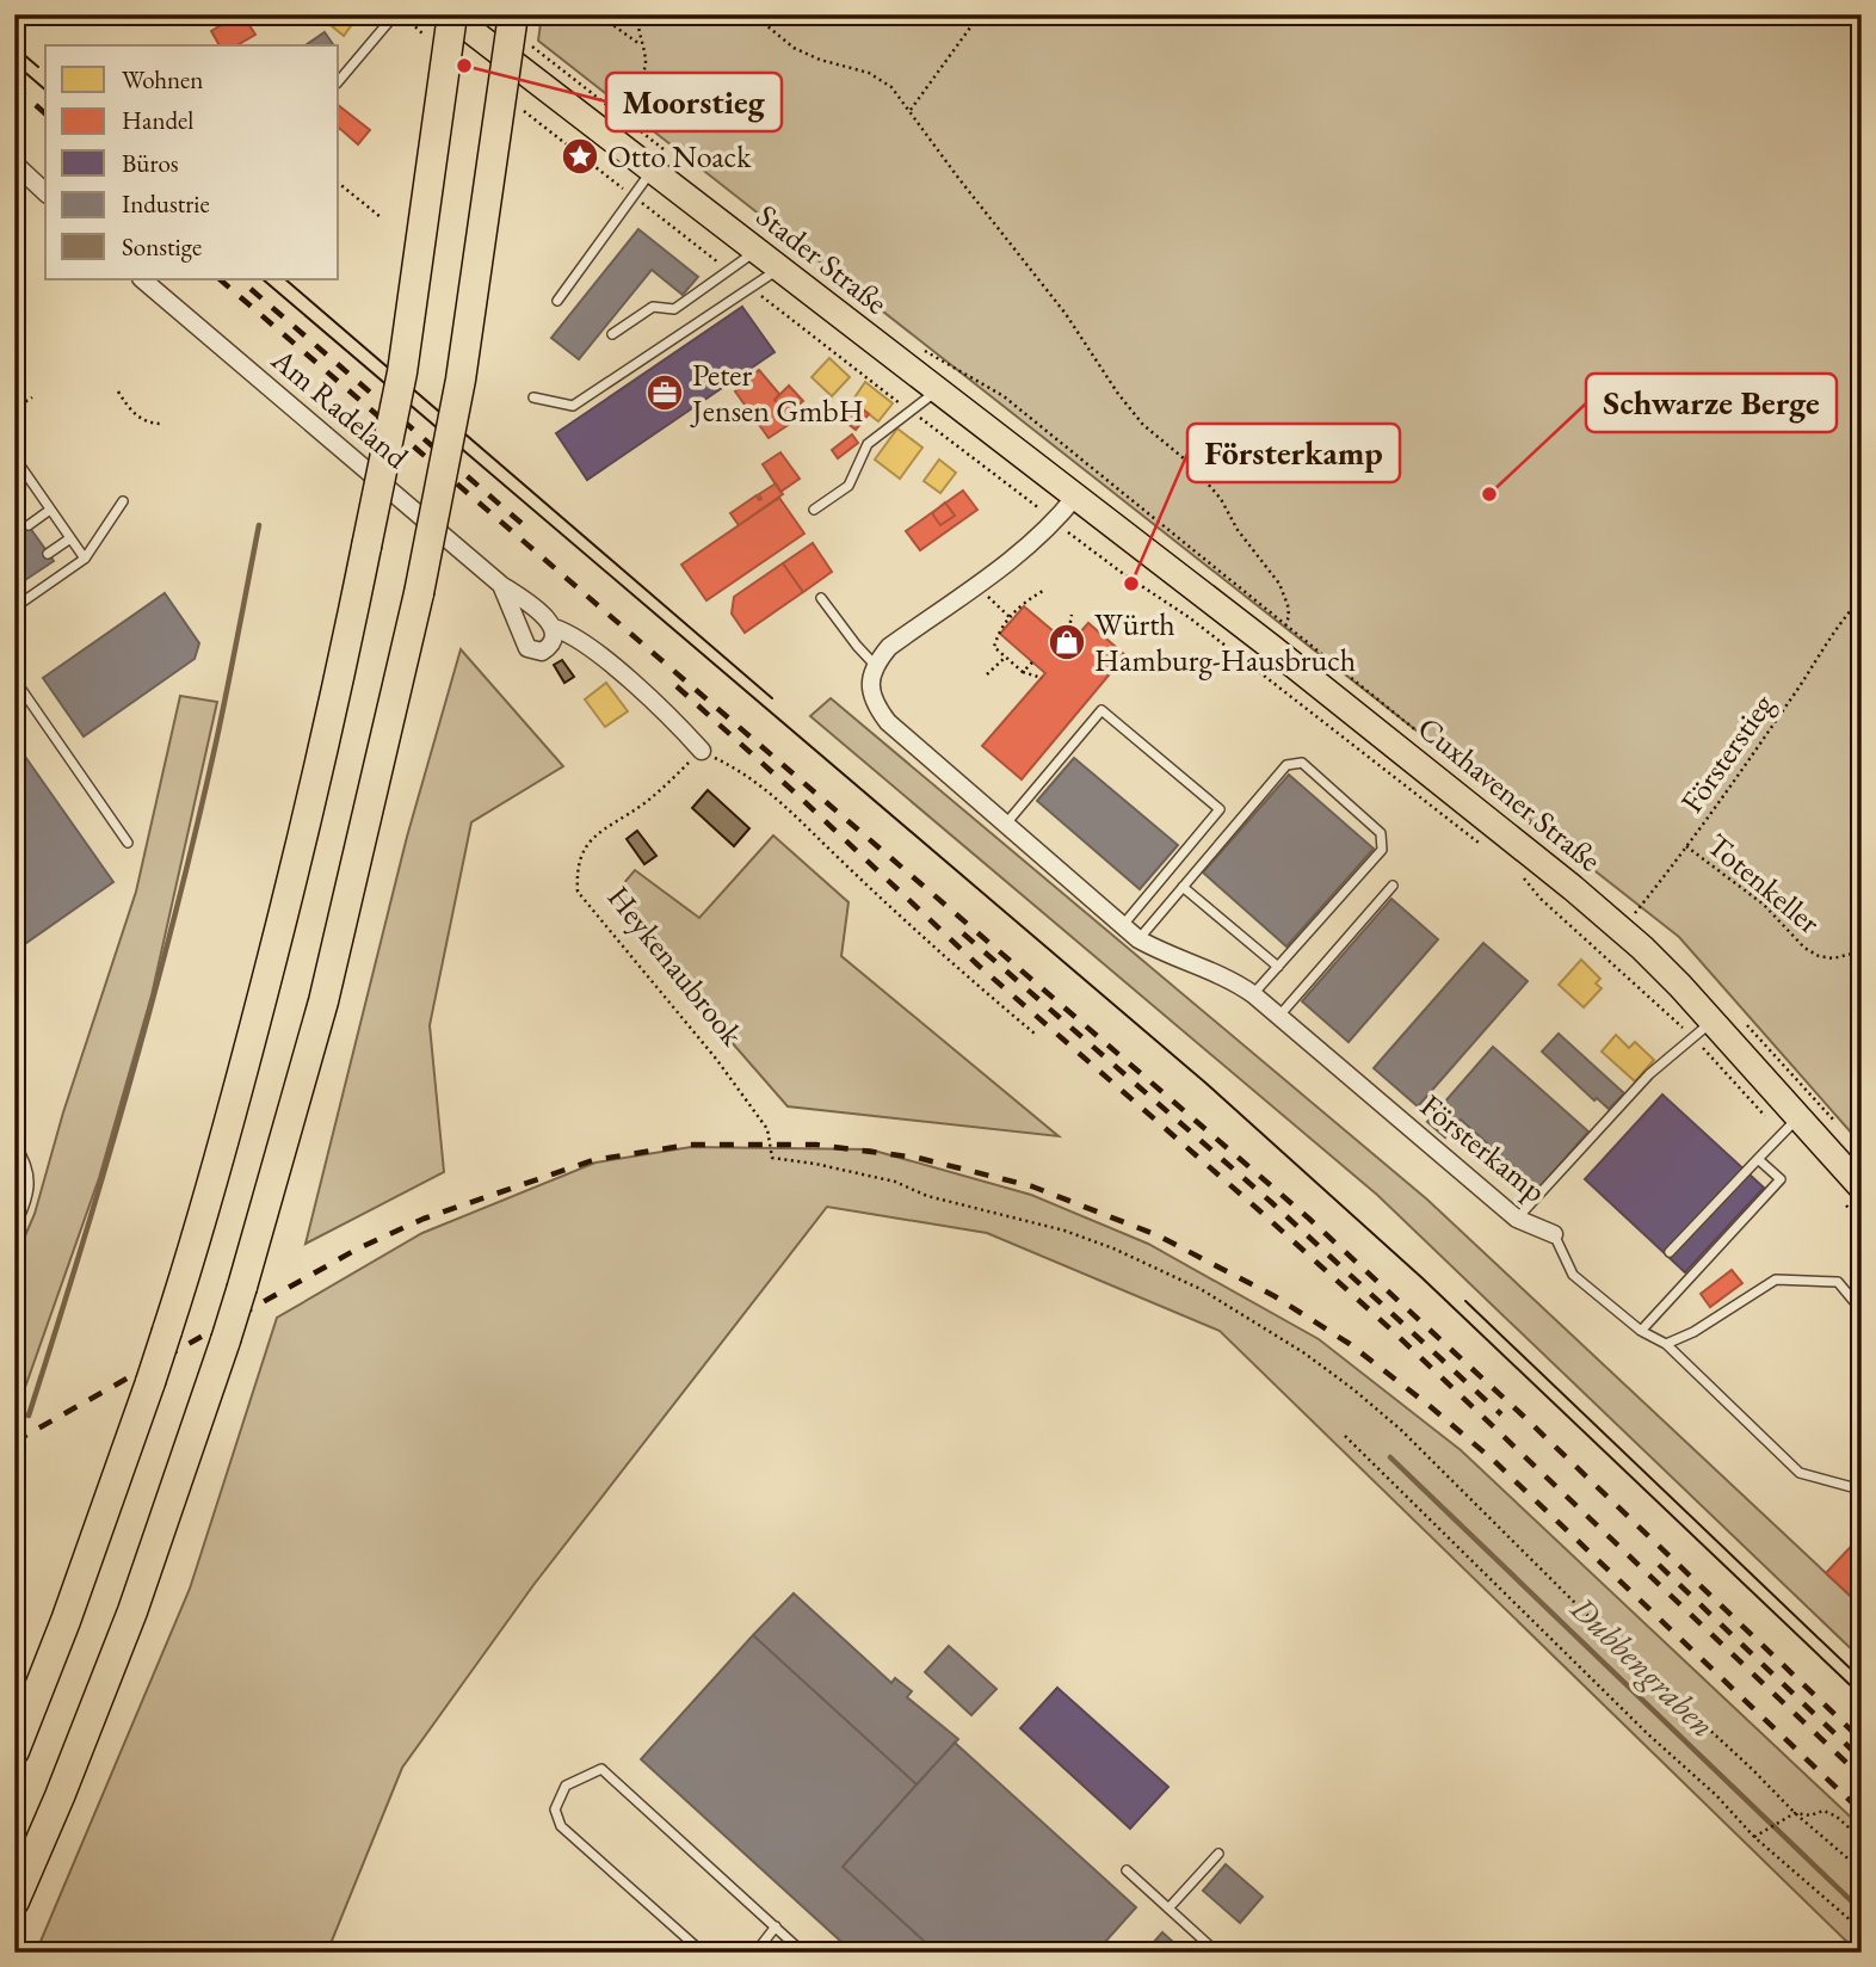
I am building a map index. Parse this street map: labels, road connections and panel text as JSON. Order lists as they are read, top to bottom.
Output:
{
  "streets": {
    "main road": ["Stader Straße", "Cuxhavener Straße"],
    "street": ["Am Radeland", "Försterkamp"],
    "path": ["Försterstieg", "Totenkeller", "Heykenaubrook"]
  },
  "crossings": [
    ["Stader Straße", "Cuxhavener Straße"],
    ["Försterstieg", "Cuxhavener Straße"],
    ["Försterstieg", "Totenkeller"]
  ],
  "water": ["Dubbengraben"],
  "places": {
    "other": ["Moorstieg", "Schwarze Berge", "Försterkamp"],
    "place": ["Otto Noack"],
    "office": ["Peter Jensen GmbH"],
    "shop": ["Würth Hamburg-Hausbruch"]
  },
  "legend": [
    "Wohnen",
    "Handel",
    "Büros",
    "Industrie",
    "Sonstige"
  ]
}
